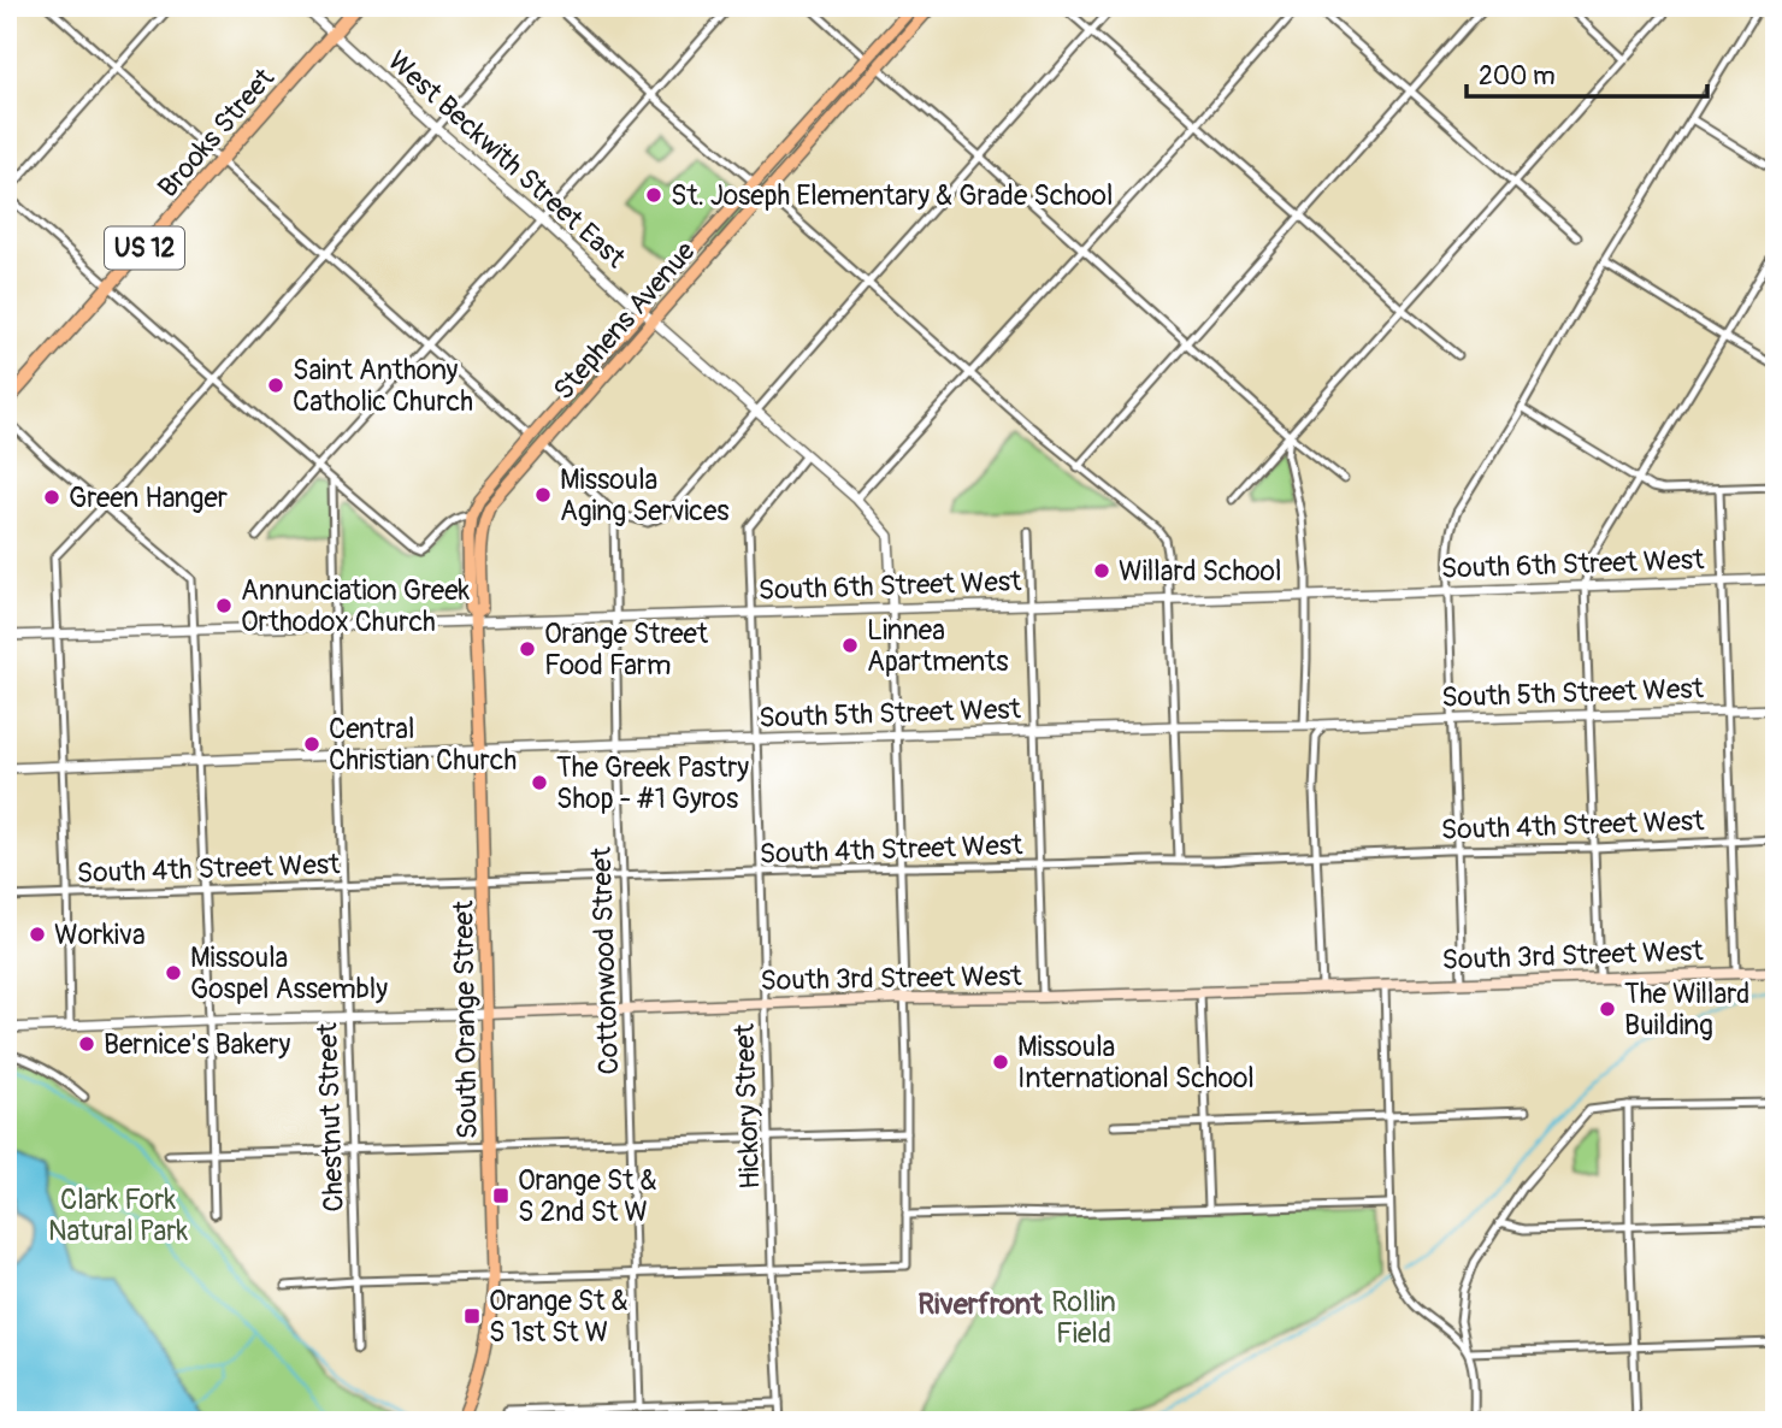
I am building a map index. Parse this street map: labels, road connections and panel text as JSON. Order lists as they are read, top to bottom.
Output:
{
  "streets": {
    "highway": ["Brooks Street", "US 12"],
    "main road": ["Stephens Avenue", "South 3rd Street West", "South Orange Street"],
    "street": [
      "West Beckwith Street East",
      "South 6th Street West",
      "South 5th Street West",
      "South 4th Street West",
      "Cottonwood Street",
      "Hickory Street",
      "Chestnut Street"
    ]
  },
  "crossings": [
    ["Brooks Street", "West Beckwith Street East"],
    ["West Beckwith Street East", "Stephens Avenue"],
    ["West Beckwith Street East", "South 6th Street West"],
    ["West Beckwith Street East", "Hickory Street"],
    ["Stephens Avenue", "South 6th Street West"],
    ["Stephens Avenue", "South Orange Street"],
    ["Stephens Avenue", "Chestnut Street"],
    ["South 6th Street West", "Cottonwood Street"],
    ["South 6th Street West", "South Orange Street"],
    ["South 6th Street West", "Hickory Street"],
    ["South 6th Street West", "Chestnut Street"],
    ["South 5th Street West", "Cottonwood Street"],
    ["South 5th Street West", "South Orange Street"],
    ["South 5th Street West", "Hickory Street"],
    ["South 5th Street West", "Chestnut Street"],
    ["South 4th Street West", "Cottonwood Street"],
    ["South 4th Street West", "South Orange Street"],
    ["South 4th Street West", "Hickory Street"],
    ["South 4th Street West", "Chestnut Street"],
    ["South 3rd Street West", "Cottonwood Street"],
    ["South 3rd Street West", "South Orange Street"],
    ["South 3rd Street West", "Hickory Street"],
    ["South 3rd Street West", "Chestnut Street"]
  ],
  "districts": ["Riverfront"],
  "parks": ["Clark Fork Natural Park", "Rollin Field"],
  "places": {
    "other": [
      "St. Joseph Elementary & Grade School",
      "Saint Anthony Catholic Church",
      "Missoula Aging Services",
      "Green Hanger",
      "Willard School",
      "Annunciation Greek Orthodox Church",
      "Linnea Apartments",
      "Orange Street Food Farm",
      "Central Christian Church",
      "The Greek Pastry Shop - #1 Gyros",
      "Workiva",
      "Missoula Gospel Assembly",
      "The Willard Building",
      "Bernice's Bakery",
      "Missoula International School"
    ],
    "transit": ["Orange St & S 2nd St W", "Orange St & S 1st St W"]
  },
  "scale_bar": "200 m"
}
